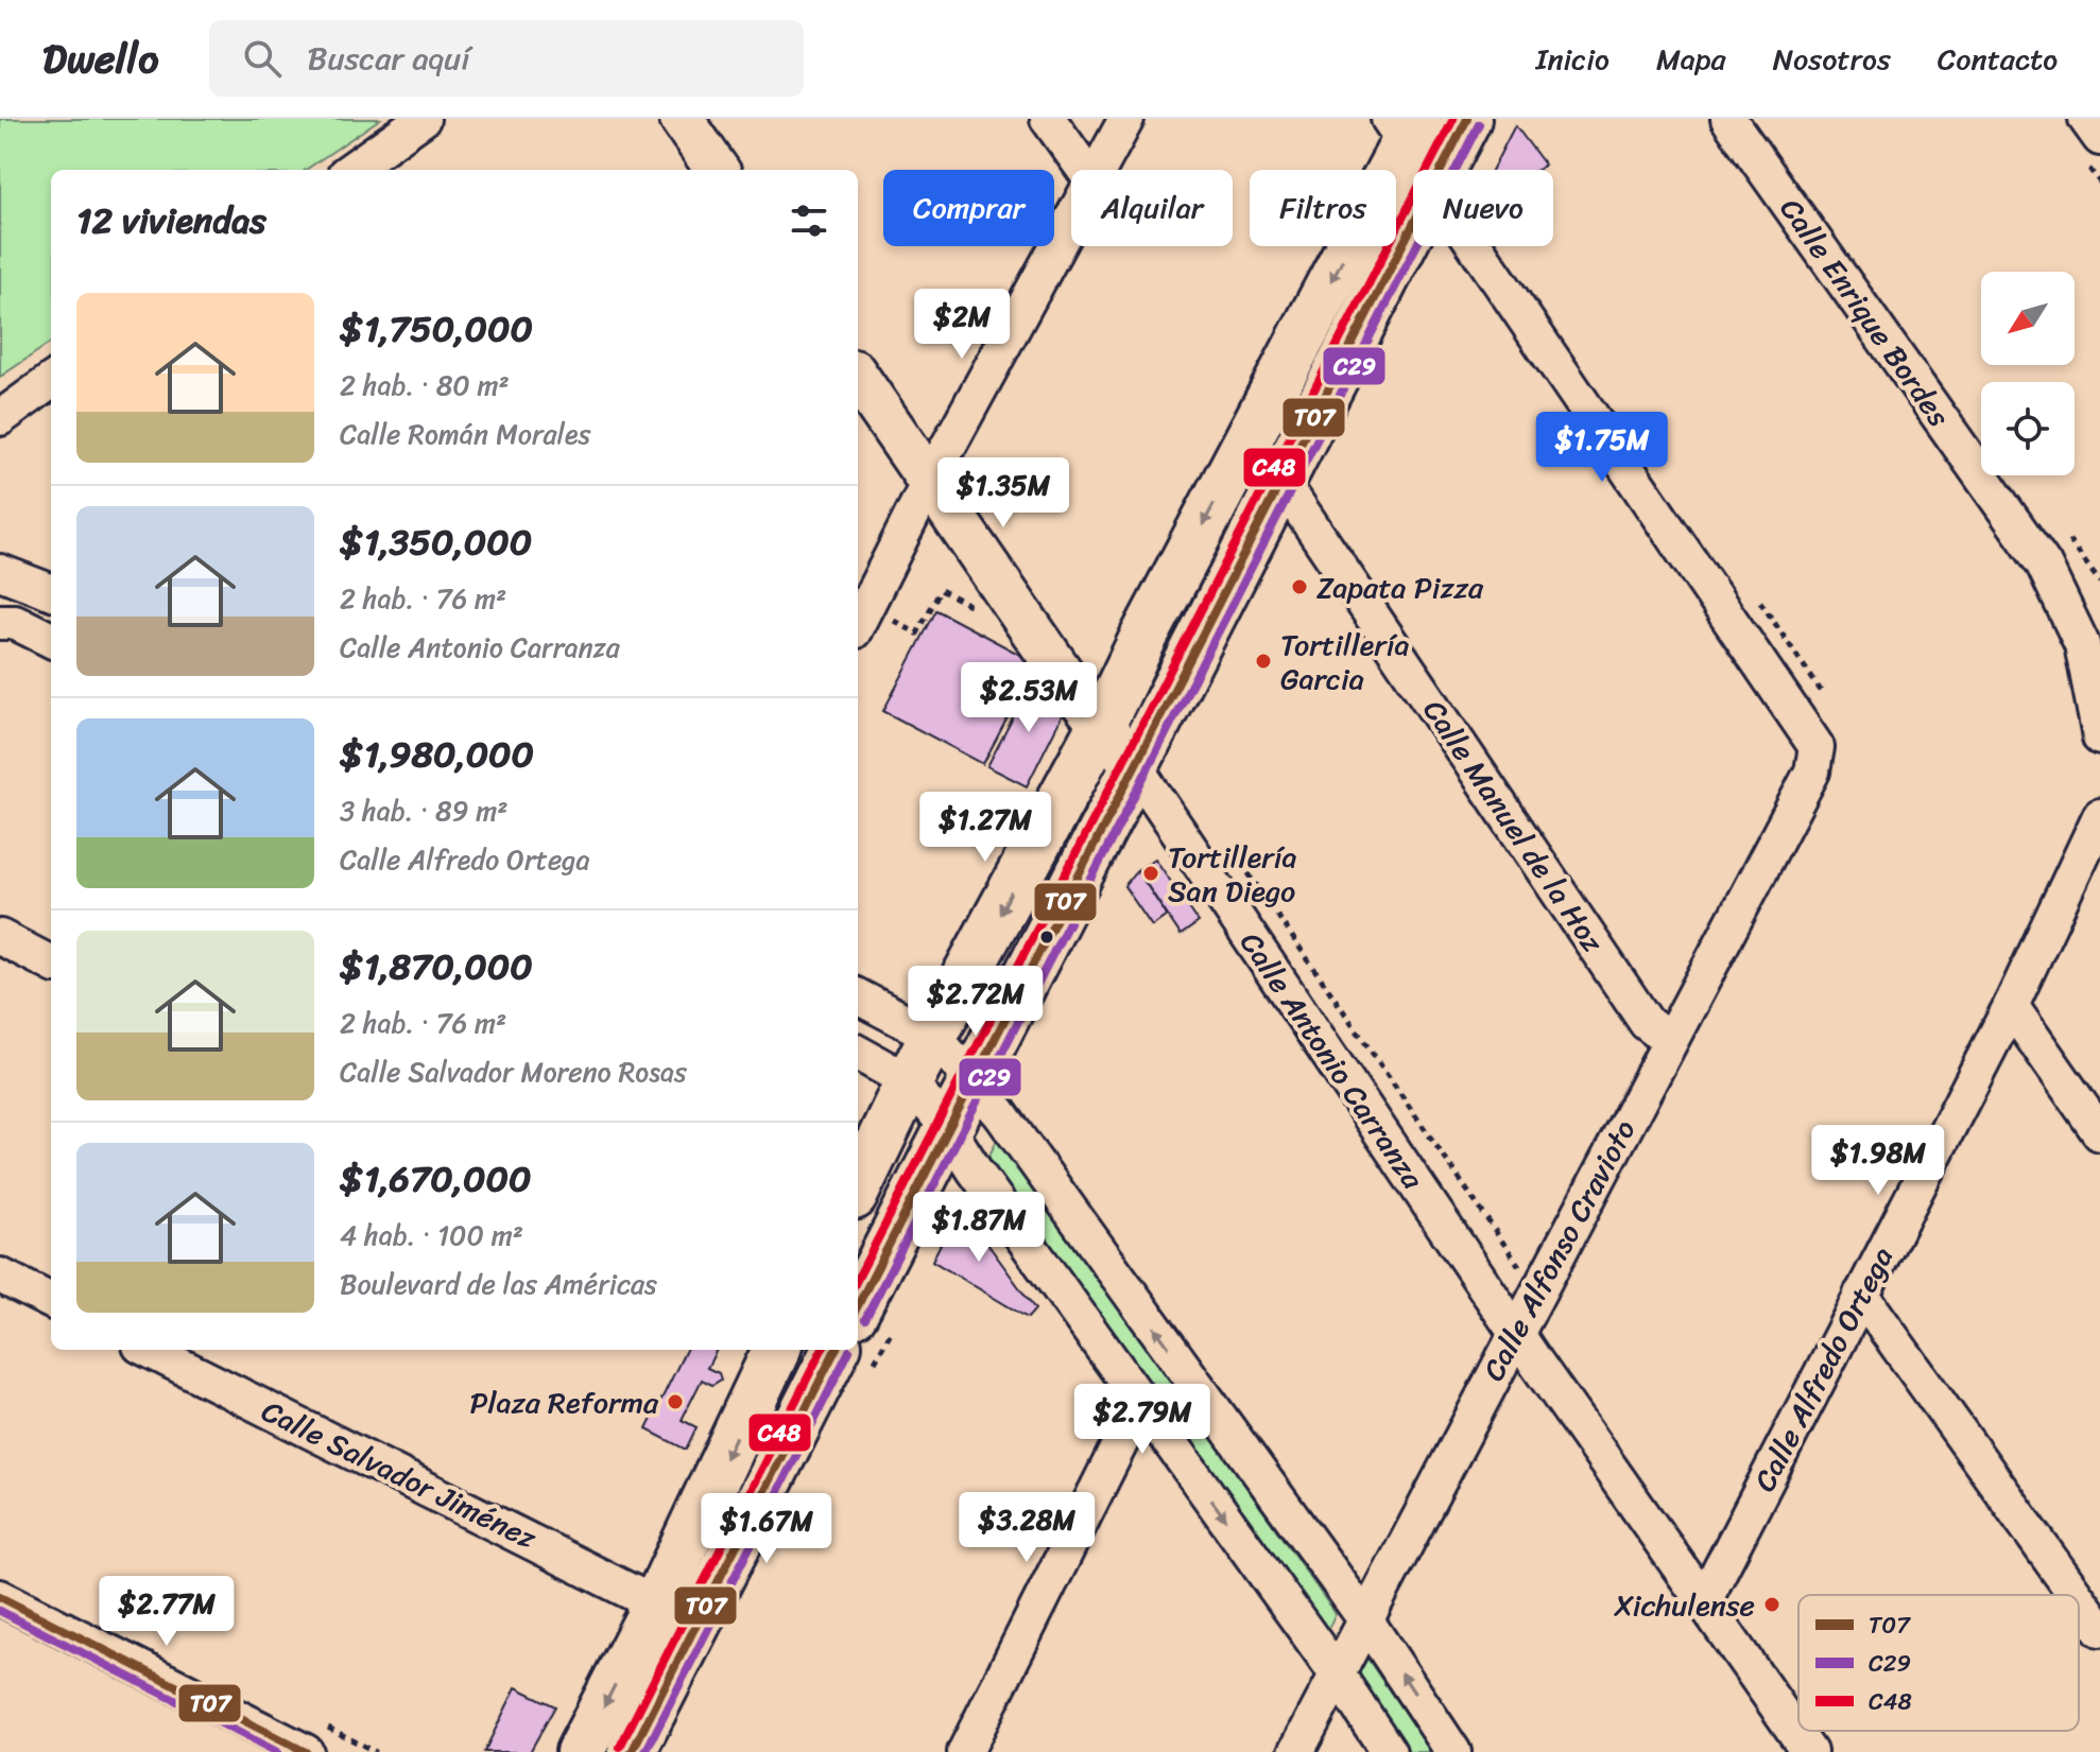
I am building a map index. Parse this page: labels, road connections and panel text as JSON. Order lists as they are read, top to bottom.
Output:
{
  "streets": {
    "street": [
      "Calle Enrique Bordes",
      "Calle Manuel de la Hoz",
      "Calle Antonio Carranza",
      "Calle Alfonso Cravioto",
      "Calle Alfredo Ortega",
      "Calle Salvador Jiménez"
    ]
  },
  "crossings": [
    ["Calle Manuel de la Hoz", "Calle Alfonso Cravioto"],
    ["Calle Antonio Carranza", "Calle Alfonso Cravioto"],
    ["Calle Antonio Carranza", "Calle Alfredo Ortega"]
  ],
  "places": [
    "Zapata Pizza",
    "Tortillería Garcia",
    "Tortillería San Diego",
    "Plaza Reforma",
    "Xichulense"
  ],
  "lines": ["transit line T07", "transit line C48", "transit line C29"],
  "legend": ["T07", "C29", "C48"],
  "north": "bottom left",
  "page": {
    "header": "Dwello",
    "search": "Buscar aquí",
    "nav": [
      "Inicio",
      "Mapa",
      "Nosotros",
      "Contacto"
    ],
    "chip": [
      "Comprar",
      "Alquilar",
      "Filtros",
      "Nuevo"
    ],
    "heading": "12 viviendas",
    "list": [
      {
        "name": "$1,750,000",
        "note": "2 hab. · 80 m² · Calle Román Morales"
      },
      {
        "name": "$1,350,000",
        "note": "2 hab. · 76 m² · Calle Antonio Carranza"
      },
      {
        "name": "$1,980,000",
        "note": "3 hab. · 89 m² · Calle Alfredo Ortega"
      },
      {
        "name": "$1,870,000",
        "note": "2 hab. · 76 m² · Calle Salvador Moreno Rosas"
      },
      {
        "name": "$1,670,000",
        "note": "4 hab. · 100 m² · Boulevard de las Américas"
      }
    ],
    "price": [
      "$2M",
      "$1.75M",
      "$1.35M",
      "$2.53M",
      "$1.27M",
      "$2.72M",
      "$1.98M",
      "$1.87M",
      "$2.79M",
      "$3.28M",
      "$1.67M",
      "$2.77M"
    ]
  }
}
